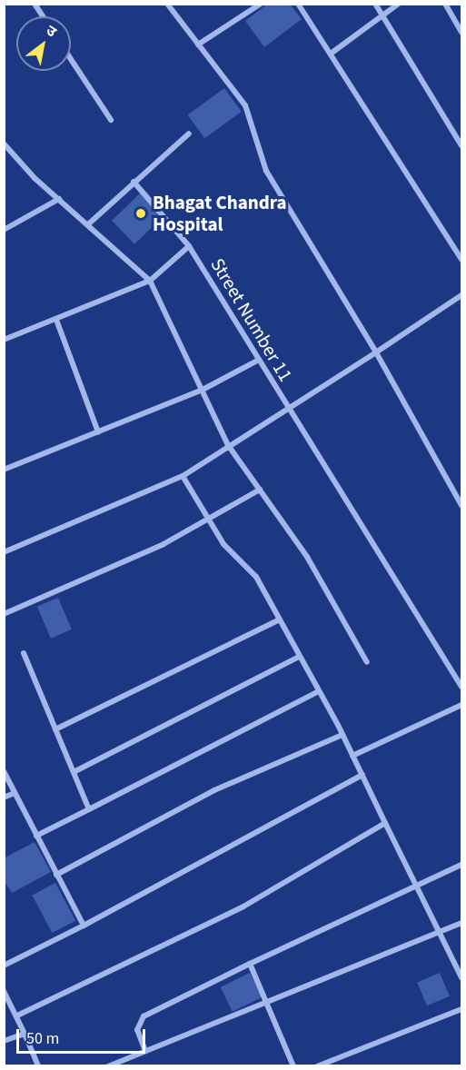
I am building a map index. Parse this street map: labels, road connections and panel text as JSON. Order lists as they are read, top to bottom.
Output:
{
  "streets": {
    "street": ["Street Number 11"]
  },
  "places": ["Bhagat Chandra Hospital"],
  "scale_bar": "50 m",
  "north": "top right"
}
